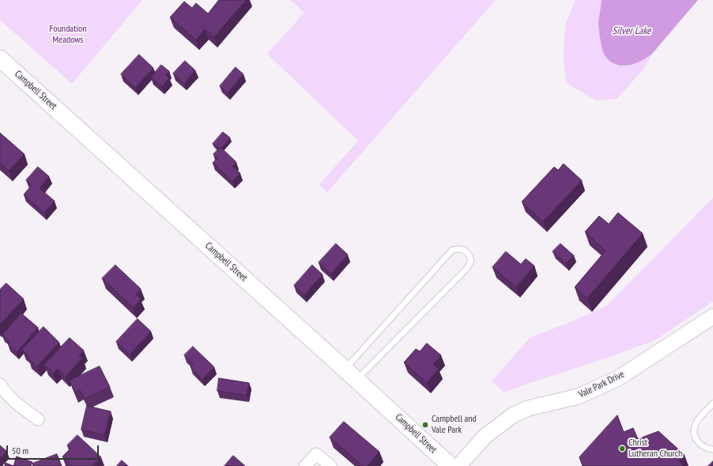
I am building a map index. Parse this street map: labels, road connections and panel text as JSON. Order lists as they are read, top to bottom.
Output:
{
  "streets": {
    "main road": ["Campbell Street"],
    "street": ["Vale Park Drive"]
  },
  "water": ["Silver Lake"],
  "parks": ["Foundation Meadows"],
  "places": ["Campbell and Vale Park", "Christ Lutheran Church"],
  "scale_bar": "50 m"
}
